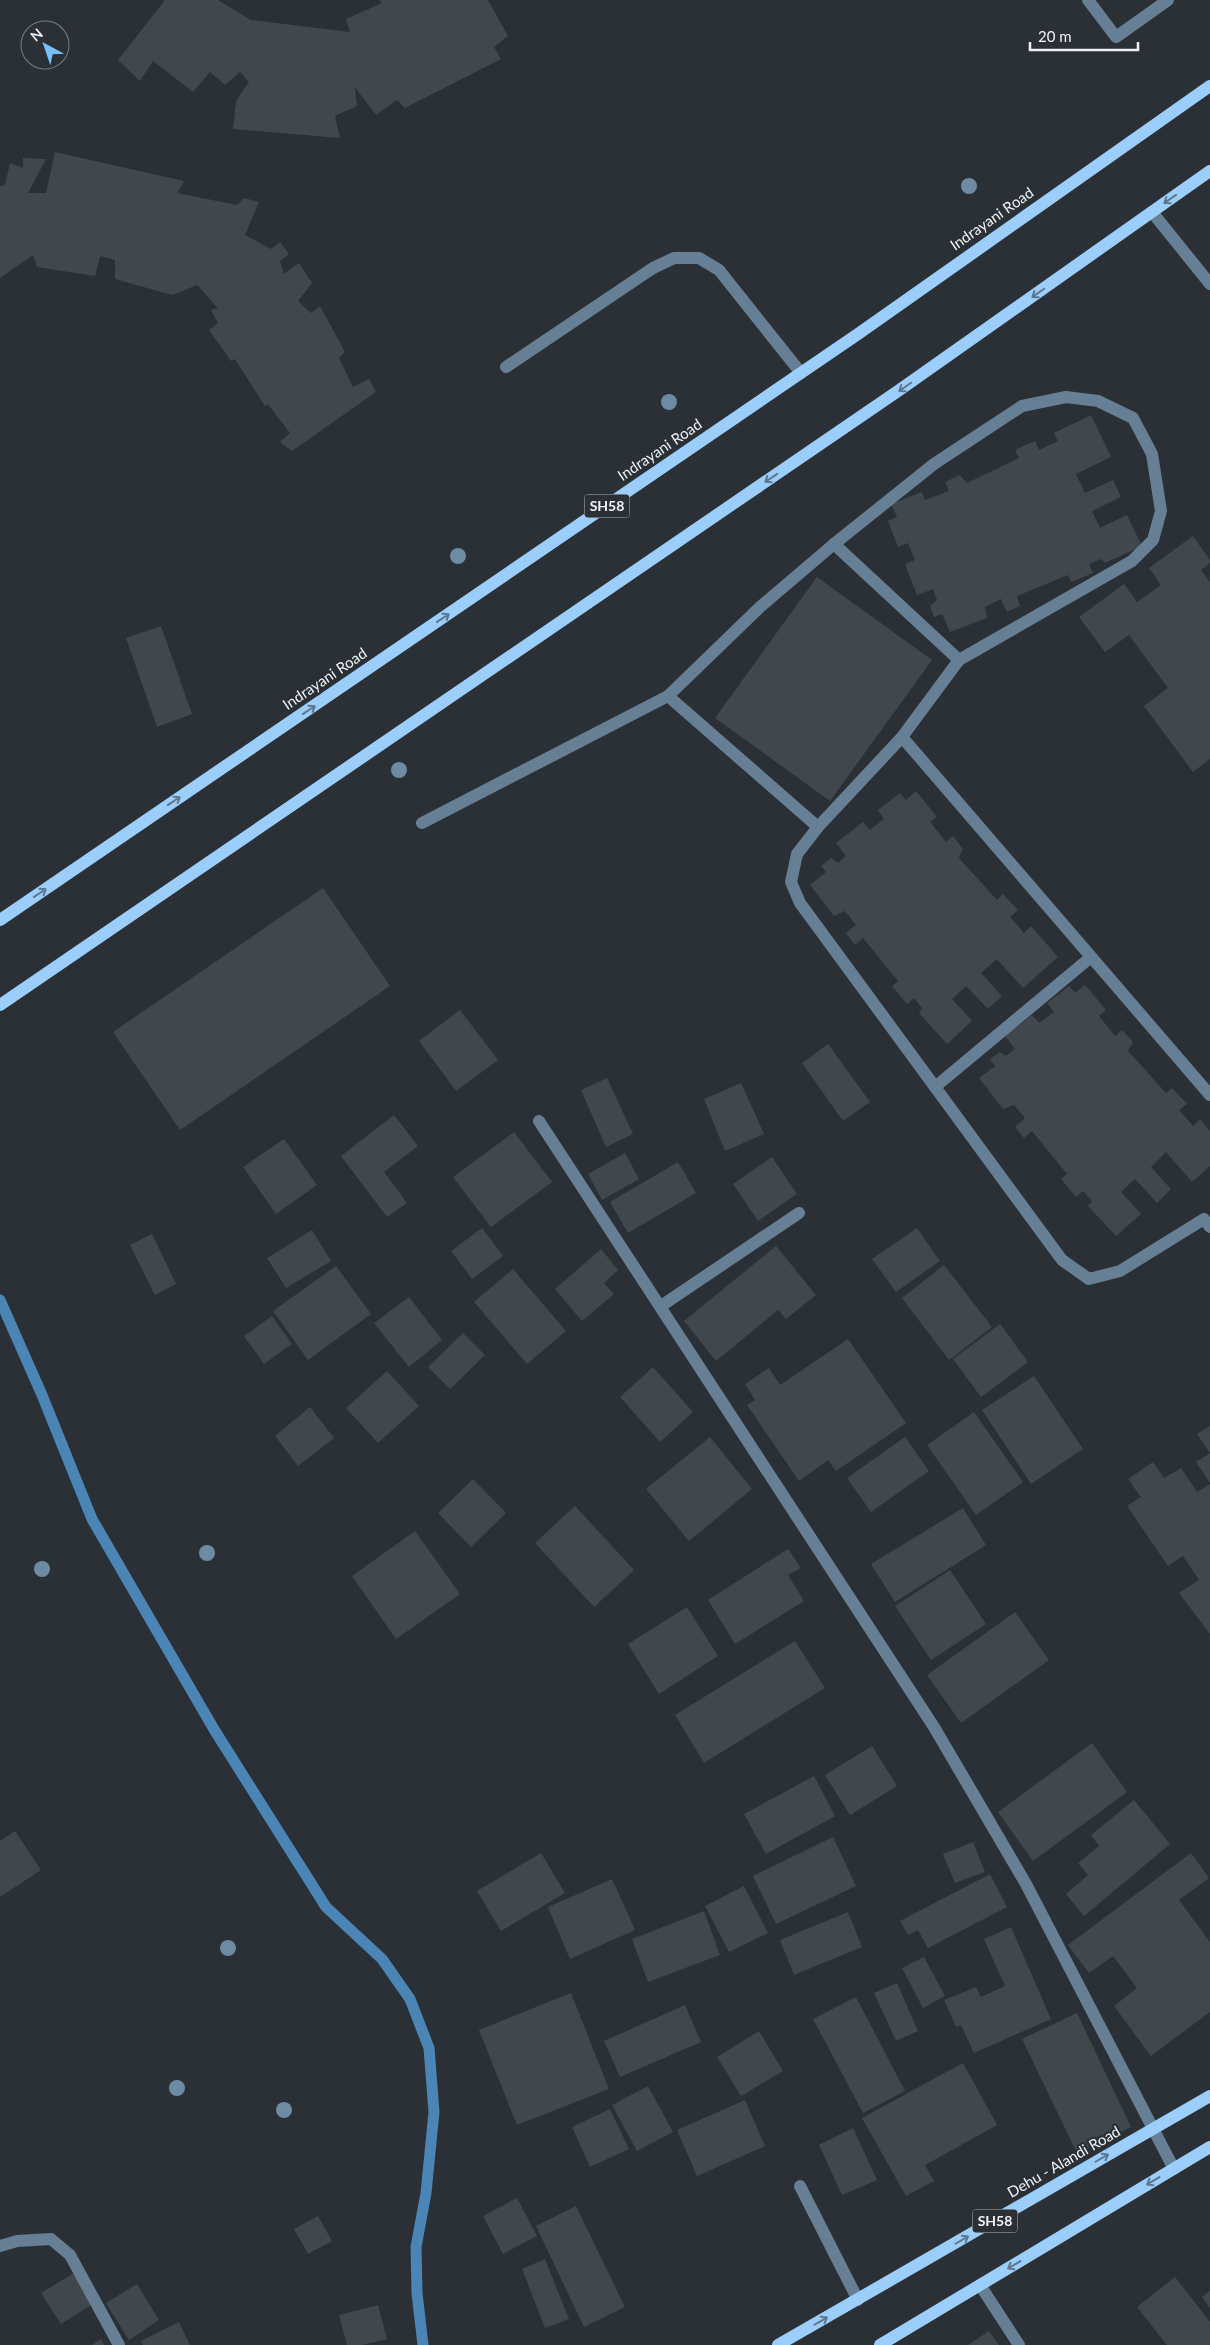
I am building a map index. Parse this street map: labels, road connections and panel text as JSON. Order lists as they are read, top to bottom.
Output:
{
  "streets": {
    "main road": ["Indrayani Road", "SH58", "Dehu - Alandi Road"]
  },
  "scale_bar": "20 m",
  "north": "top left"
}
